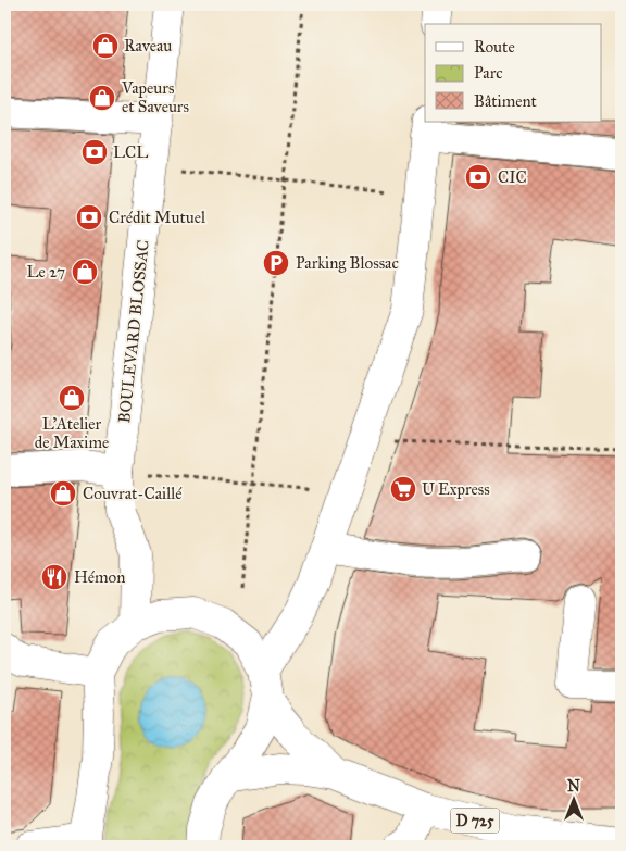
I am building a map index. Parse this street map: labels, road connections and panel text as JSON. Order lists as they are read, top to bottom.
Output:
{
  "streets": {
    "main road": ["BOULEVARD BLOSSAC", "D 725"]
  },
  "places": {
    "shop": [
      "Raveau",
      "Vapeurs et Saveurs",
      "Le 27",
      "L'Atelier de Maxime",
      "Couvrat-Caillé"
    ],
    "bank": ["LCL", "CIC", "Crédit Mutuel"],
    "parking": ["Parking Blossac"],
    "supermarket": ["U Express"],
    "restaurant": ["Hémon"]
  },
  "legend": ["Route", "Parc", "Bâtiment"],
  "north": "top"
}
